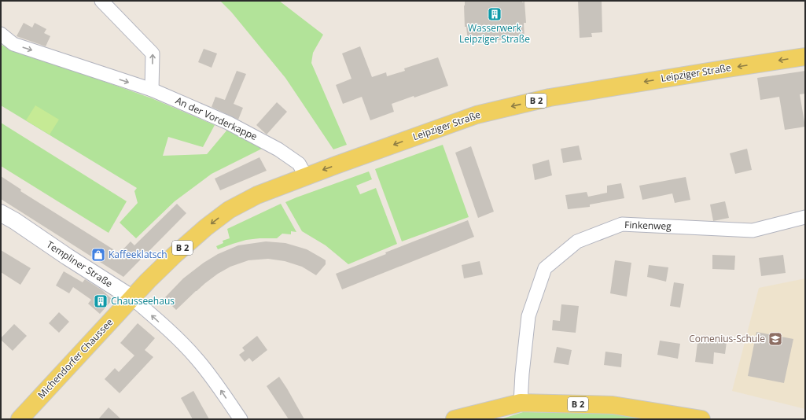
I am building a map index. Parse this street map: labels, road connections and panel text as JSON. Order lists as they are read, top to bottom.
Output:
{
  "streets": {
    "main road": ["Leipziger Straße", "B 2", "Michendorfer Chaussee"],
    "street": ["An der Vorderkappe", "Finkenweg", "Templiner Straße"]
  },
  "crossings": [
    ["Leipziger Straße", "An der Vorderkappe"],
    ["Leipziger Straße", "Templiner Straße"],
    ["Leipziger Straße", "Michendorfer Chaussee"],
    ["B 2", "Finkenweg"],
    ["Templiner Straße", "Michendorfer Chaussee"]
  ],
  "one_way": ["Leipziger Straße", "An der Vorderkappe", "Templiner Straße"],
  "places": {
    "building": ["Wasserwerk Leipziger Straße", "Chausseehaus"],
    "shop": ["Kaffeeklatsch"],
    "school or university": ["Comenius-Schule"]
  }
}
